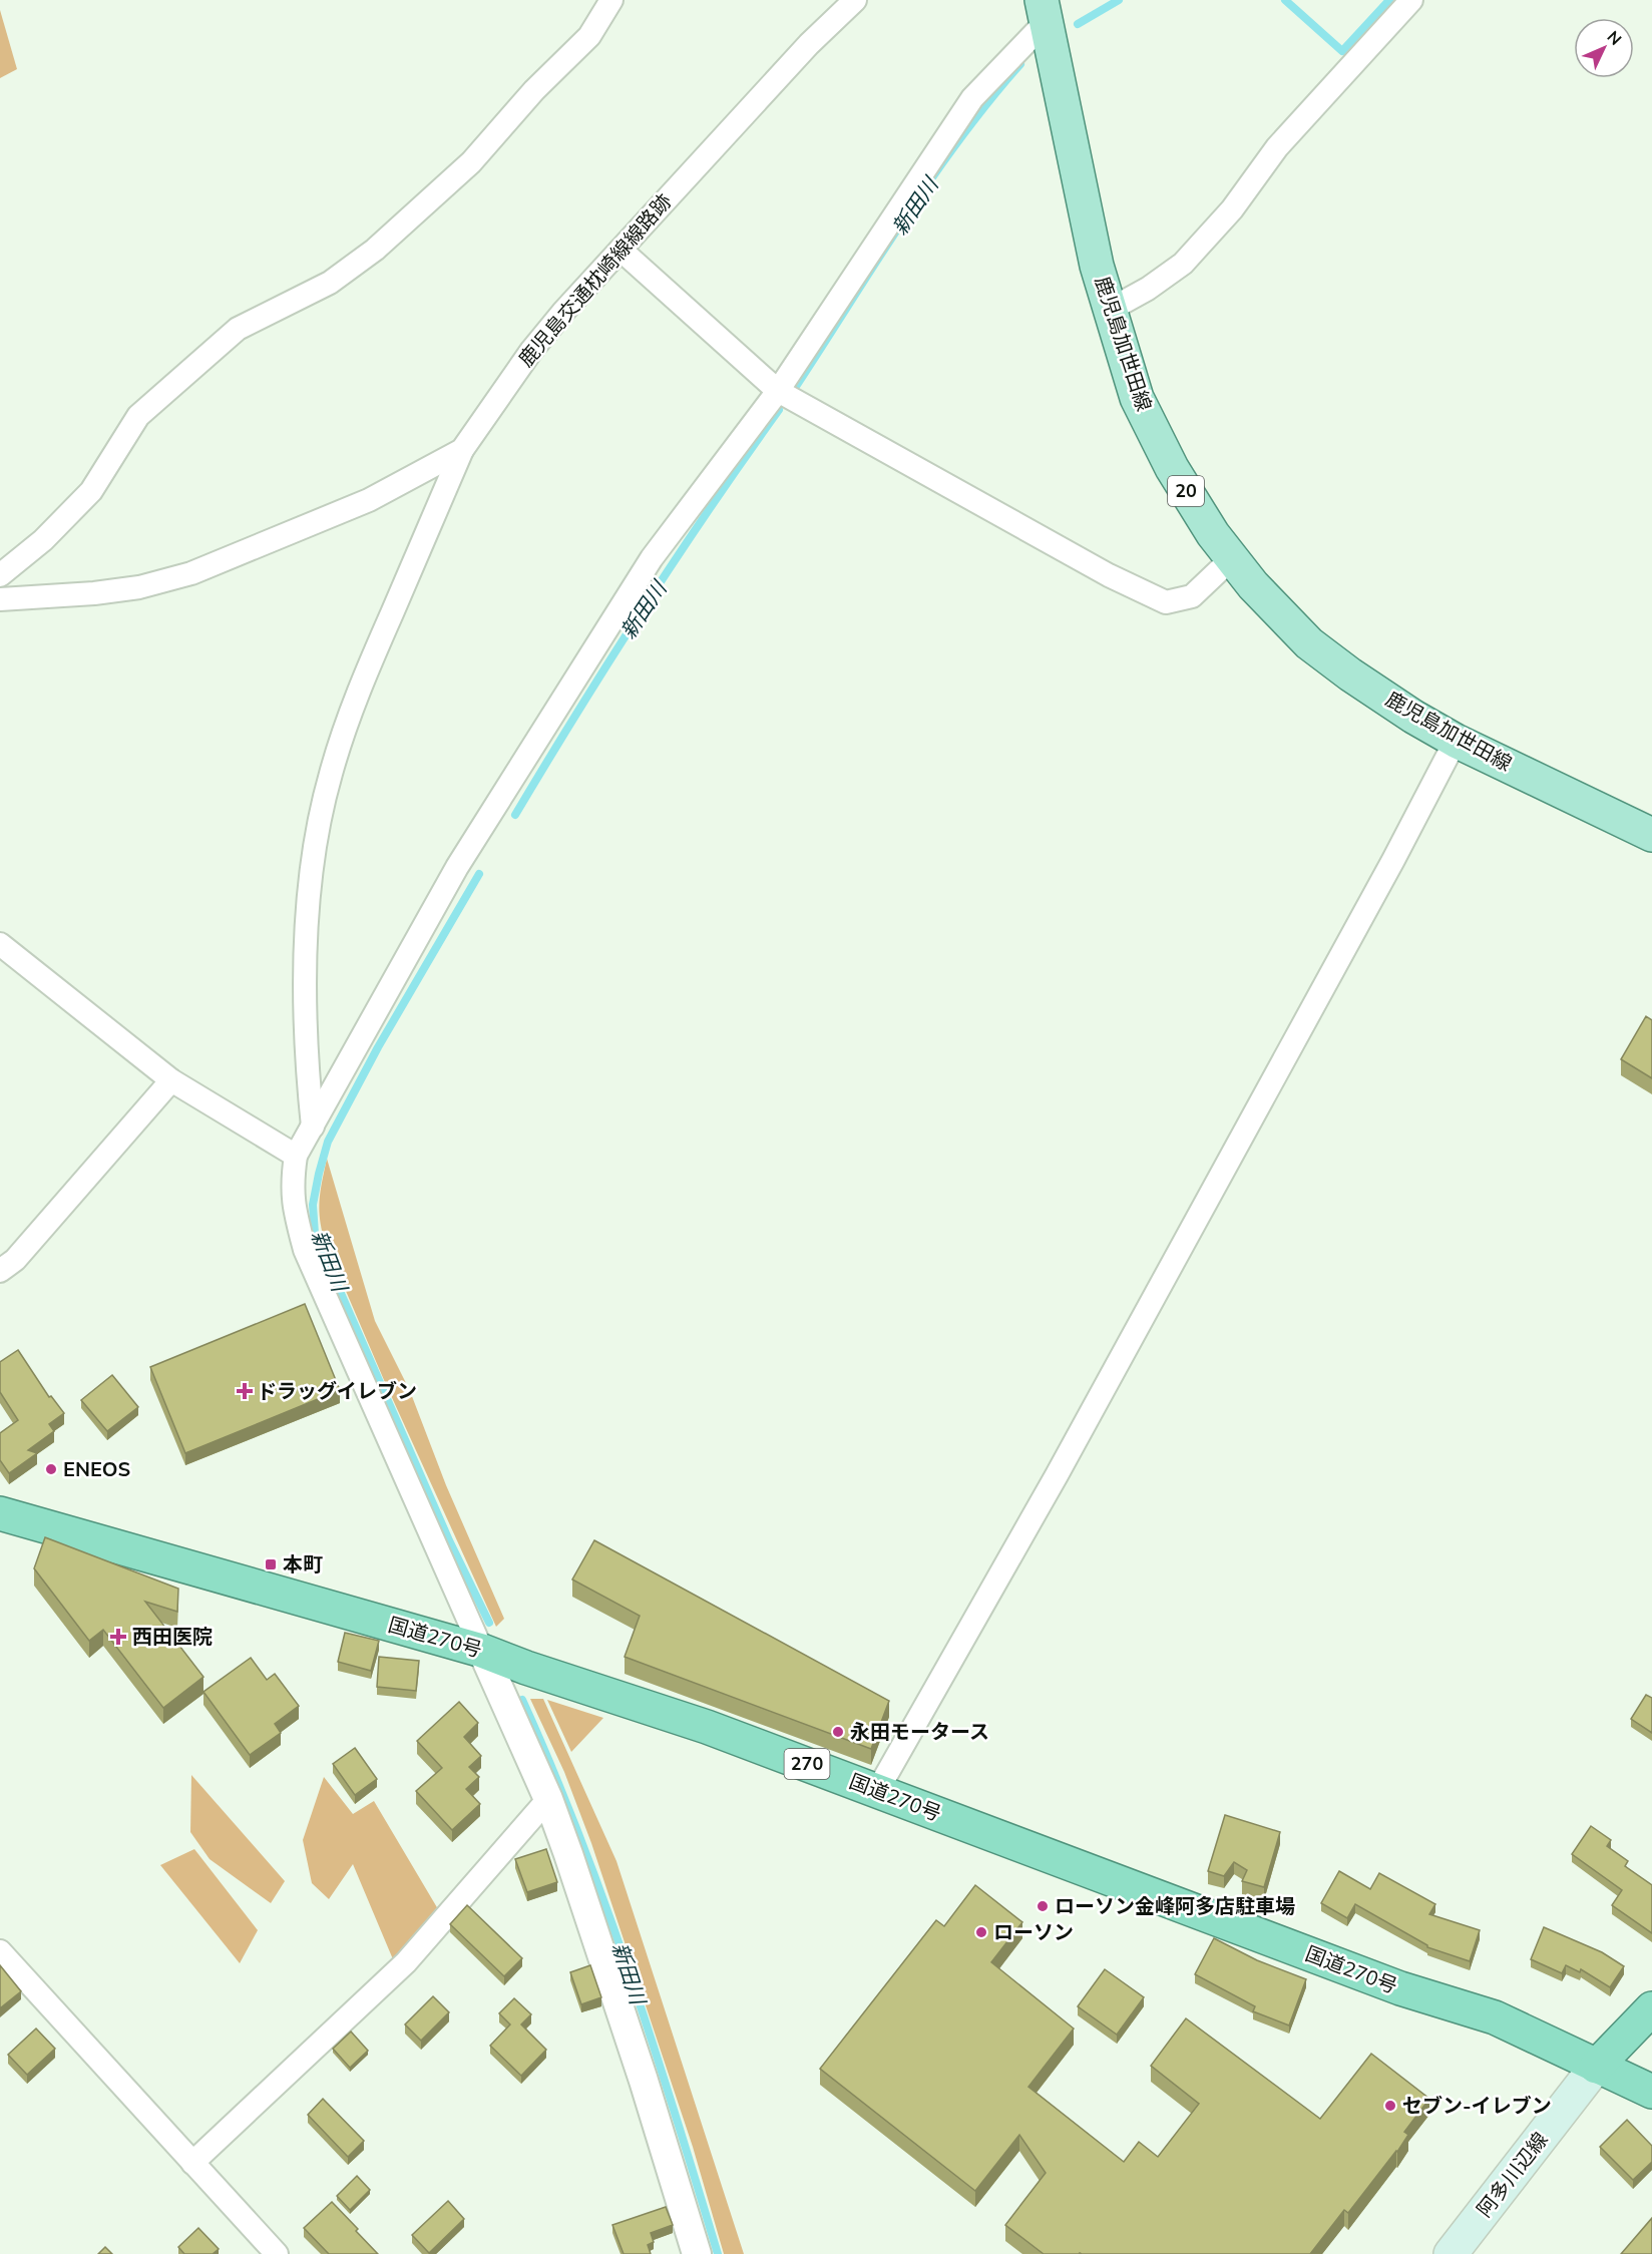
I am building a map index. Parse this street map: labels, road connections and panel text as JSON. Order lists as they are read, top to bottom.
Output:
{
  "streets": {
    "highway": ["国道270号", "270"],
    "main road": ["鹿児島加世田線", "20", "阿多川辺線"],
    "street": ["鹿児島交通枕崎線線路跡"]
  },
  "crossings": [
    ["国道270号", "270"],
    ["国道270号", "阿多川辺線"],
    ["270", "阿多川辺線"]
  ],
  "water": ["新田川"],
  "places": {
    "health": ["ドラッグイレブン", "西田医院"],
    "other": [
      "ENEOS",
      "永田モータース",
      "ローソン金峰阿多店駐車場",
      "ローソン",
      "セブン-イレブン"
    ],
    "transit": ["本町"]
  },
  "north": "top right"
}
